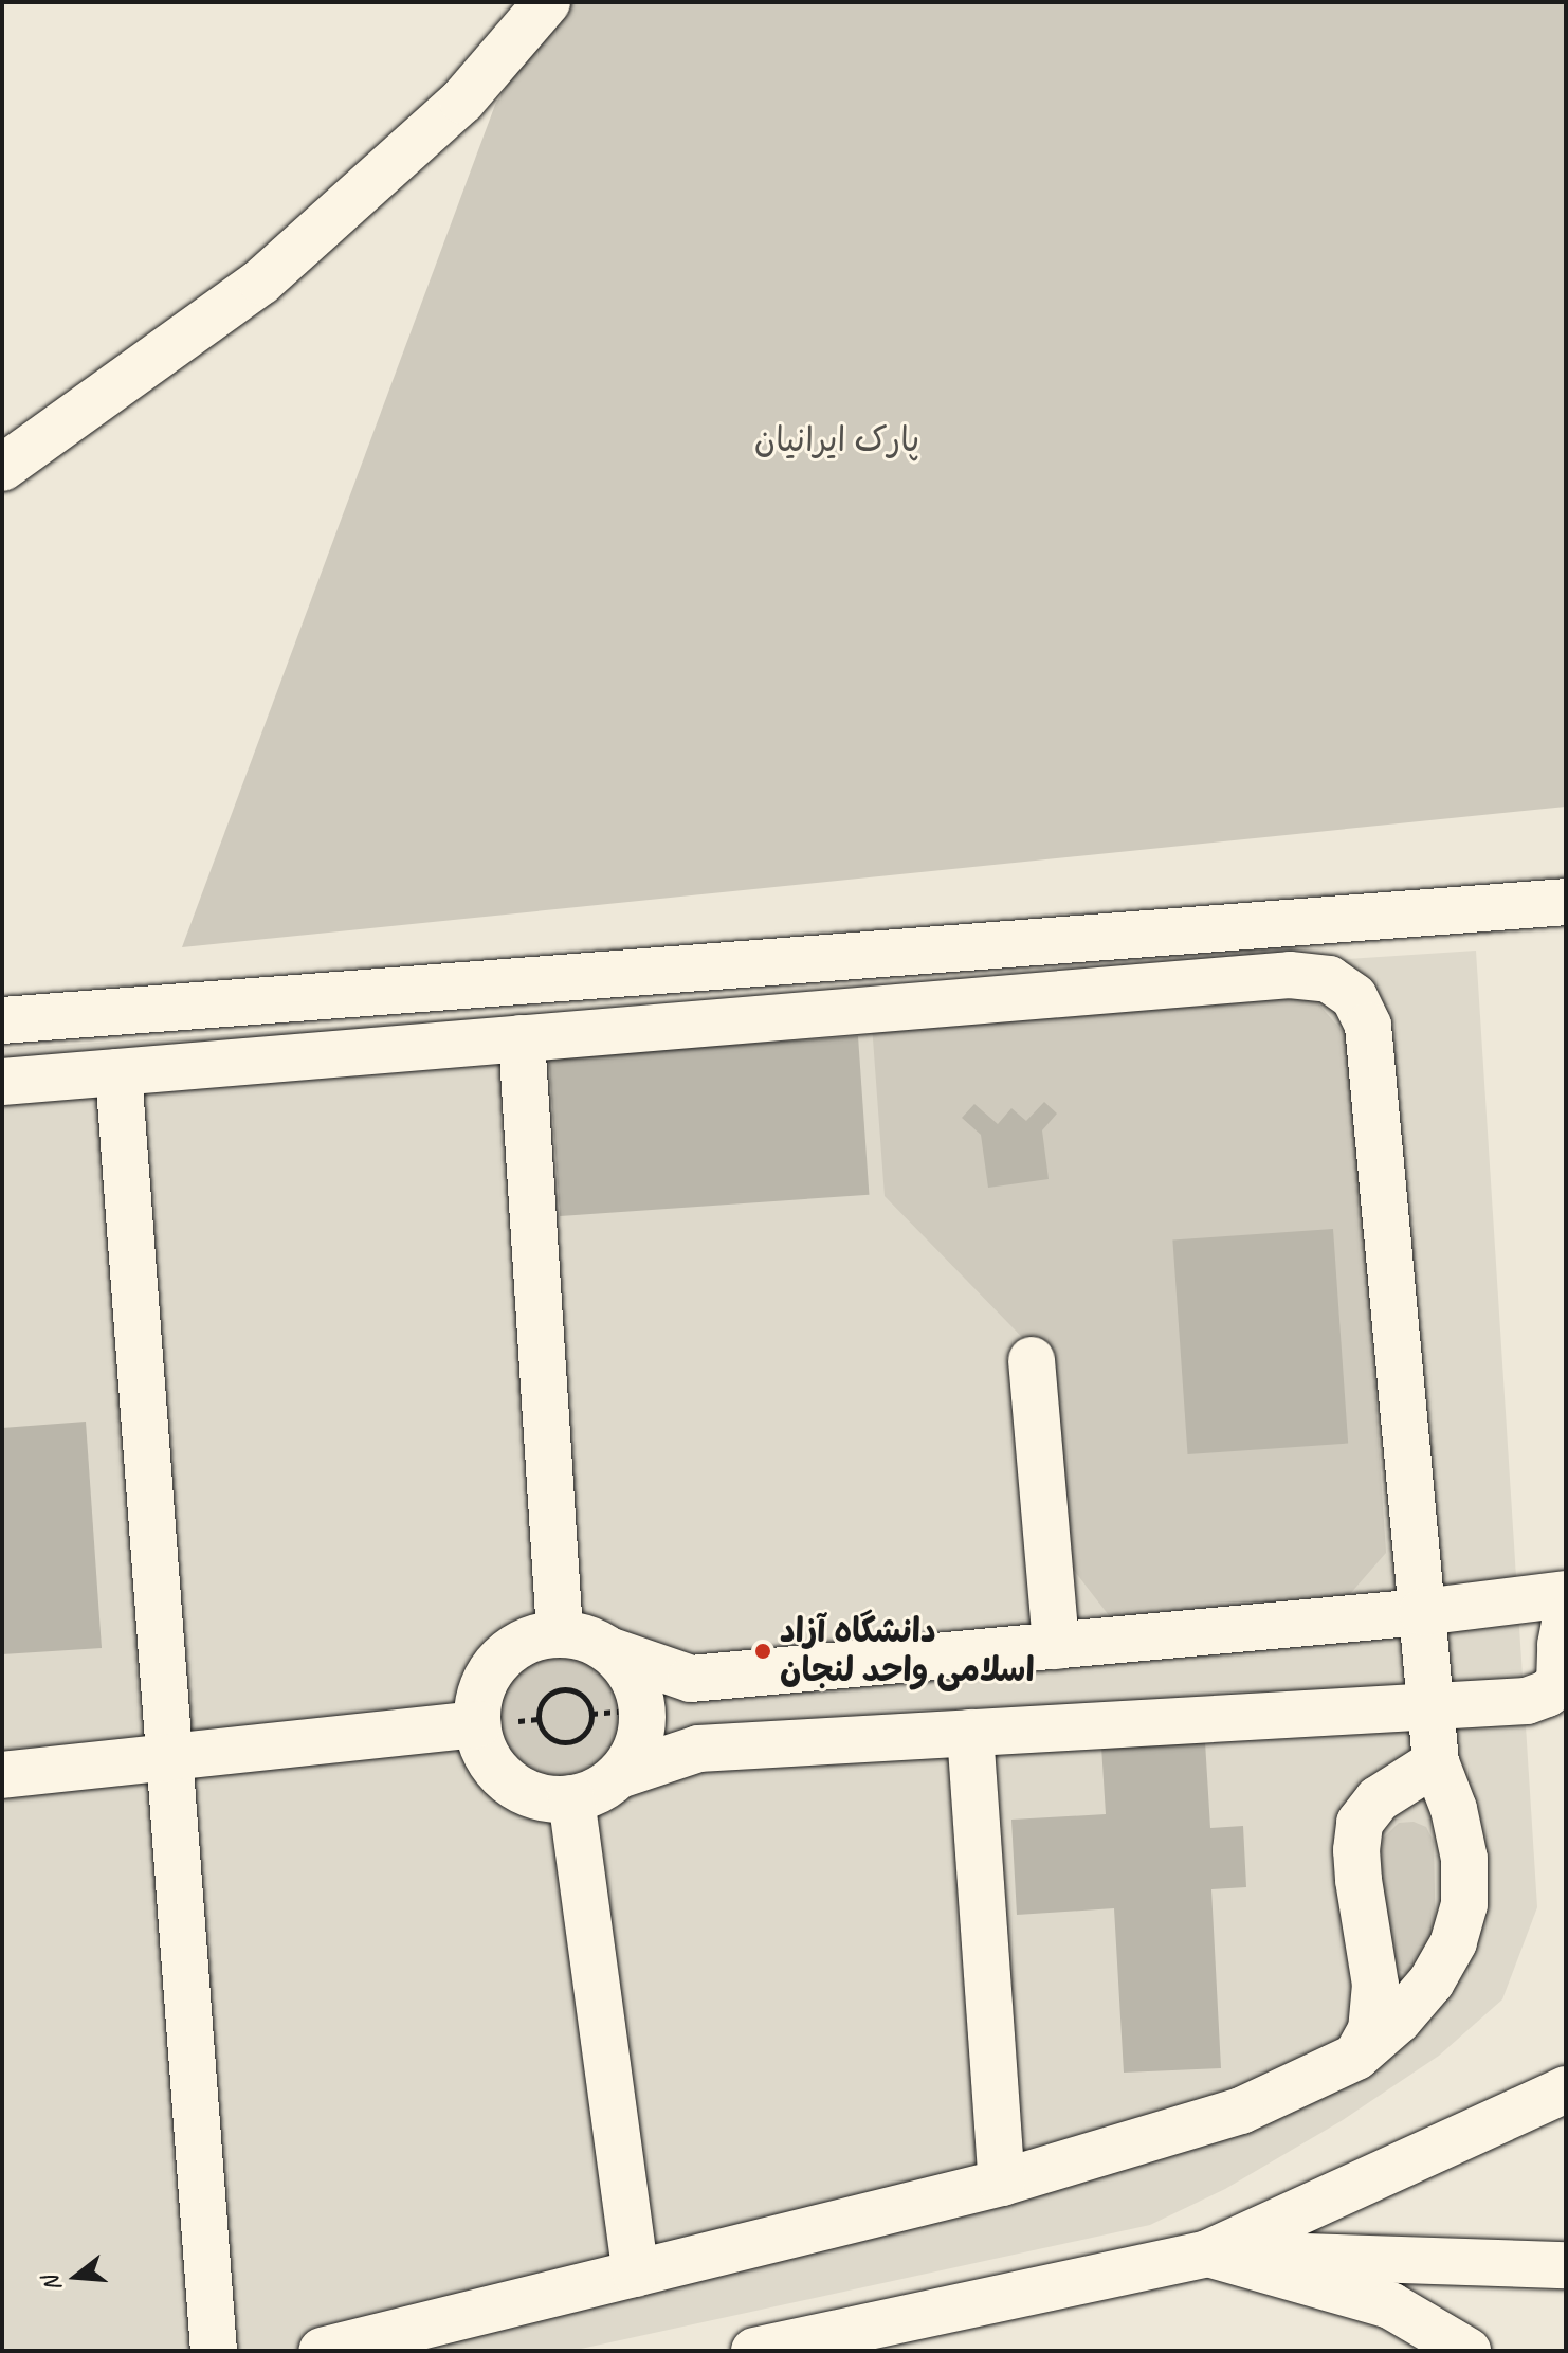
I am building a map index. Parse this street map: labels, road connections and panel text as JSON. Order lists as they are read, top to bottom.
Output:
{
  "parks": ["پارک ایرانیان"],
  "places": ["دانشگاه آزاد اسلامی واحد لنجان"],
  "north": "left"
}
